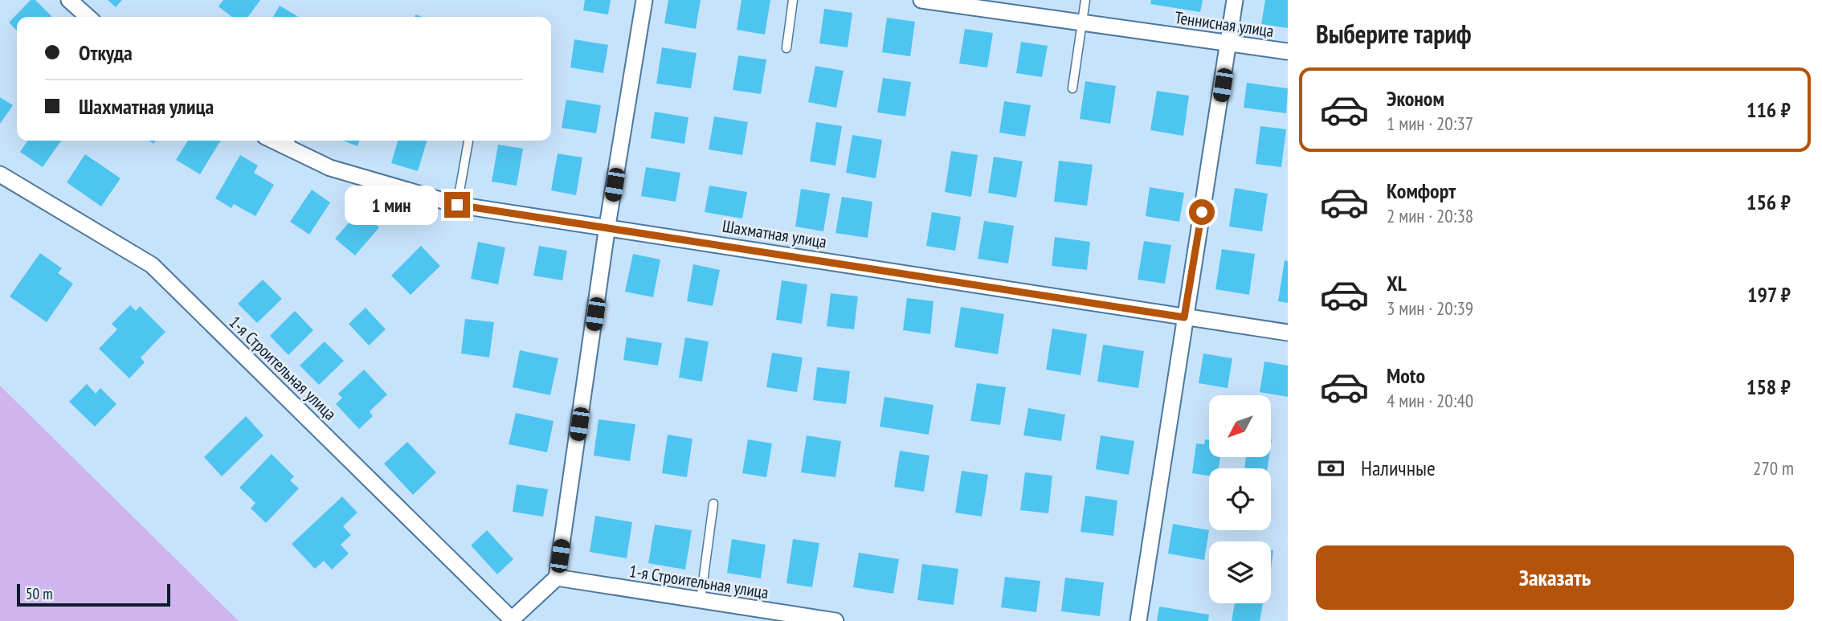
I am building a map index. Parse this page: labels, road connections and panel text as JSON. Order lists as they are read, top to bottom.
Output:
{
  "streets": {
    "street": ["Теннисная улица", "Шахматная улица", "1-я Строительная улица"]
  },
  "scale_bar": "50 m",
  "north": "bottom left",
  "page": {
    "heading": "Выберите тариф",
    "banner": ["Откуда", "Шахматная улица"],
    "list": [
      {
        "name": "Эконом",
        "note": "1 мин · 20:37",
        "value": "116 ₽"
      },
      {
        "name": "Комфорт",
        "note": "2 мин · 20:38",
        "value": "156 ₽"
      },
      {
        "name": "XL",
        "note": "3 мин · 20:39",
        "value": "197 ₽"
      },
      {
        "name": "Moto",
        "note": "4 мин · 20:40",
        "value": "158 ₽"
      }
    ],
    "bubble": "1 мин",
    "pay": ["Наличные", "270 m"],
    "buttons": "Заказать",
    "scale": "50 m"
  }
}
